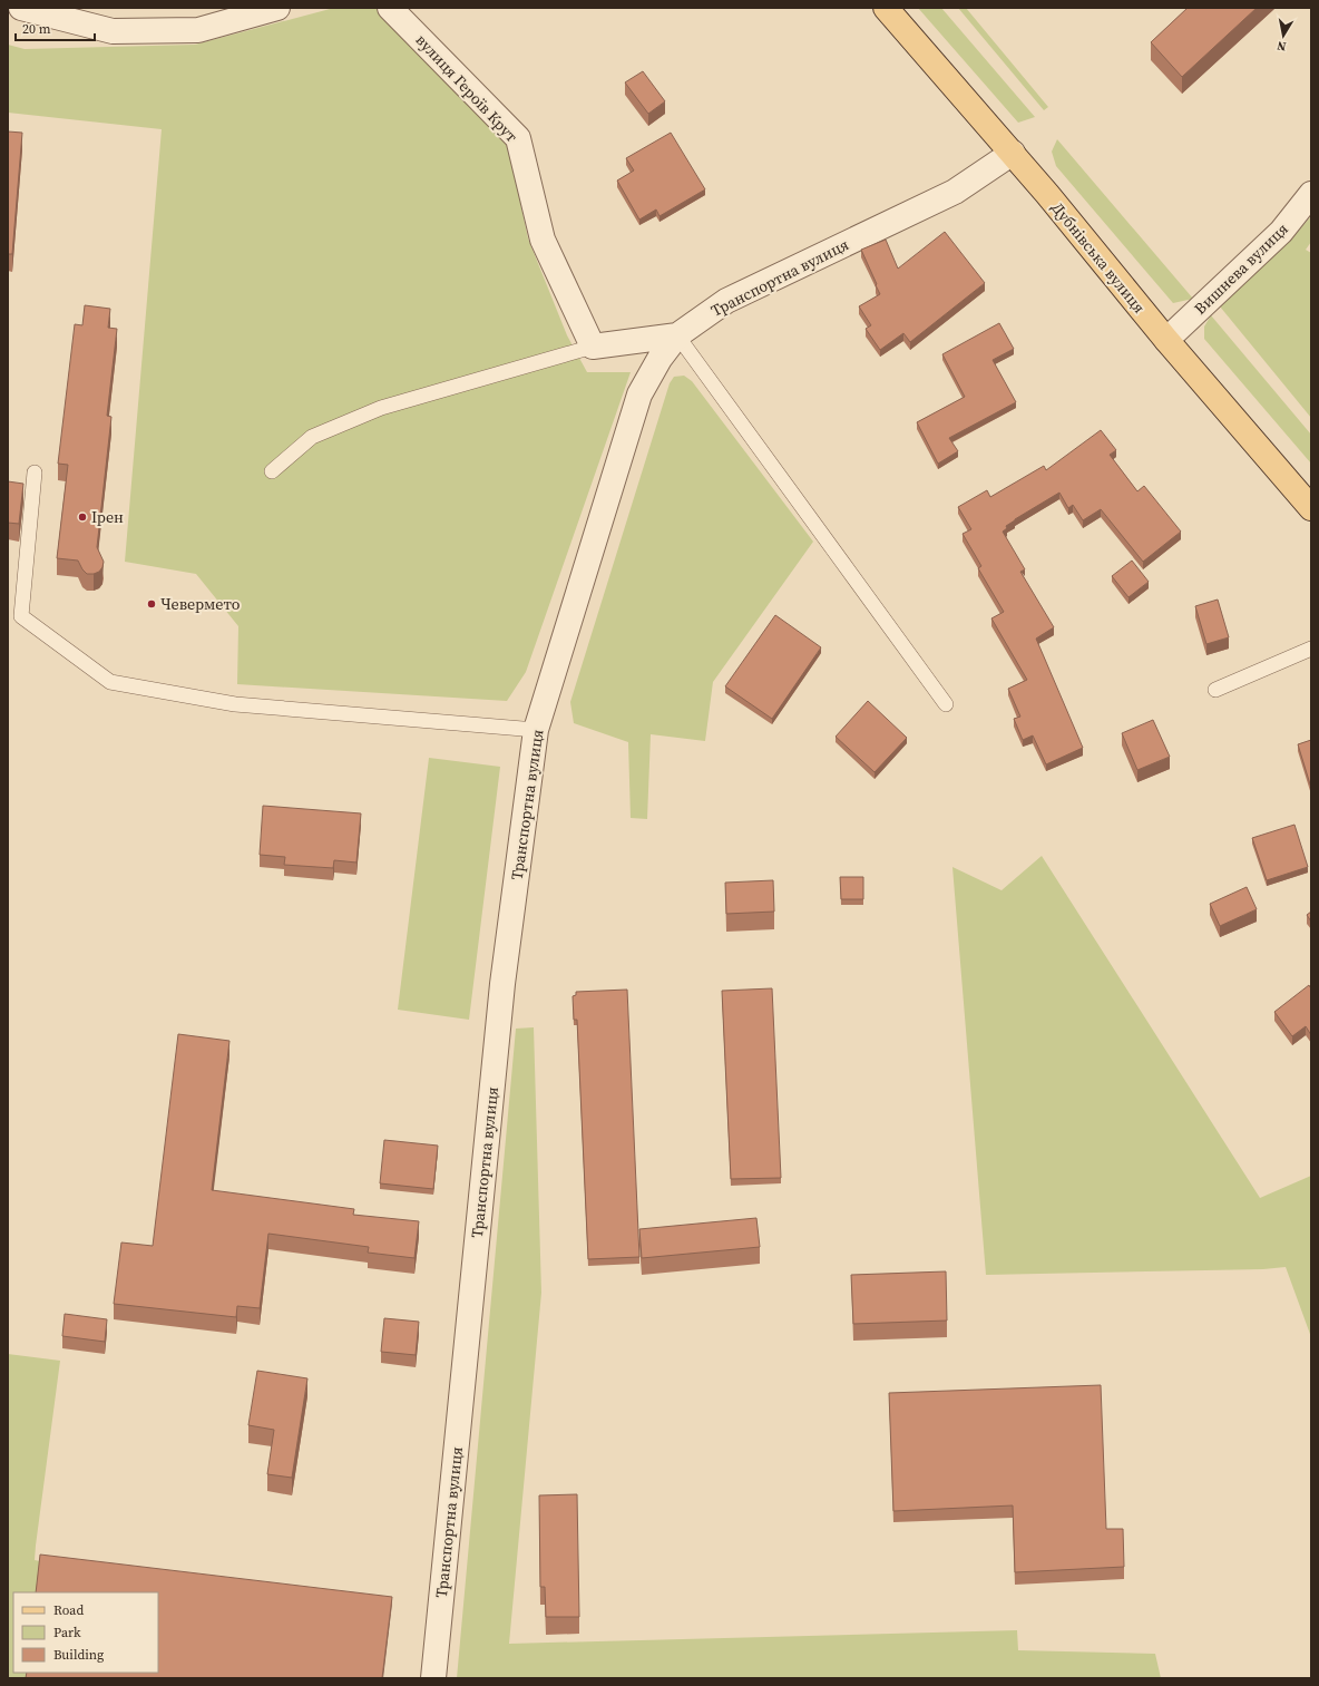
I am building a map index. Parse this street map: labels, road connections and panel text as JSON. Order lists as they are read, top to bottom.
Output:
{
  "streets": {
    "main road": ["Дубнівська вулиця"],
    "street": ["вулиця Героїв Крут", "Вишнева вулиця", "Транспортна вулиця"]
  },
  "crossings": [
    ["Дубнівська вулиця", "Вишнева вулиця"],
    ["Дубнівська вулиця", "Транспортна вулиця"]
  ],
  "places": ["Ірен", "Чевермето"],
  "legend": ["Road", "Park", "Building"],
  "scale_bar": "20 m",
  "north": "bottom"
}
